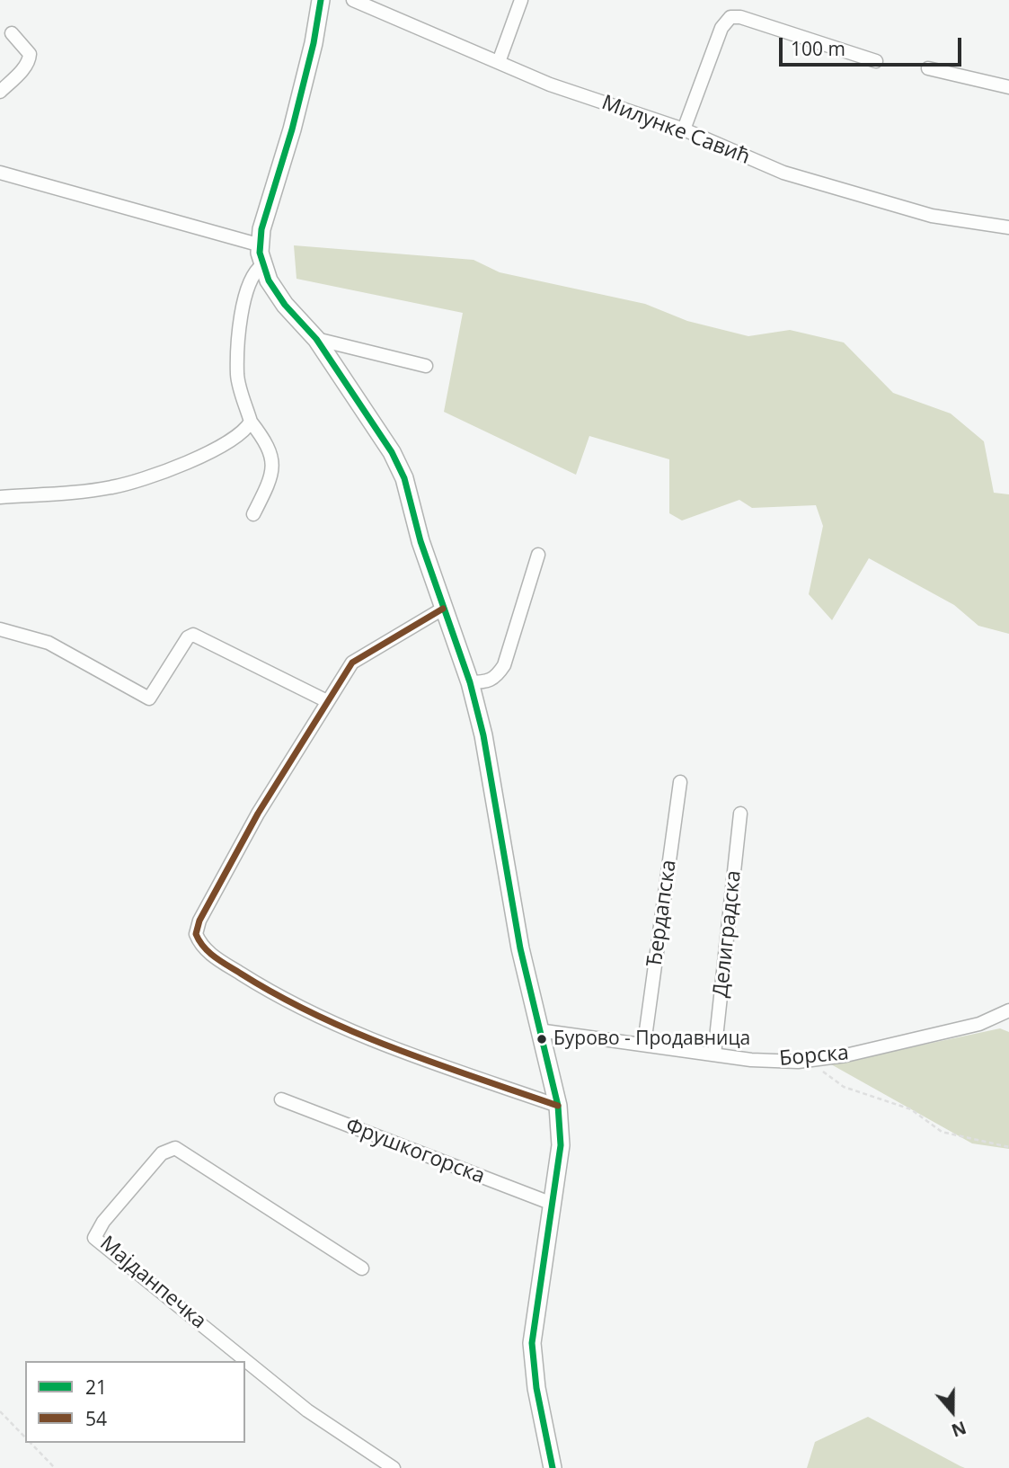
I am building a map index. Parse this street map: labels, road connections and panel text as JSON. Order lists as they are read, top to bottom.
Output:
{
  "streets": {
    "street": [
      "Милунке Савић",
      "Ђердапска",
      "Делиградска",
      "Борска",
      "Фрушкогорска",
      "Мајданпечка"
    ]
  },
  "crossings": [
    ["Ђердапска", "Борска"],
    ["Делиградска", "Борска"]
  ],
  "places": ["Бурово - Продавница"],
  "lines": ["transit line 21", "transit line 54"],
  "legend": ["21", "54"],
  "scale_bar": "100 m",
  "north": "bottom"
}
